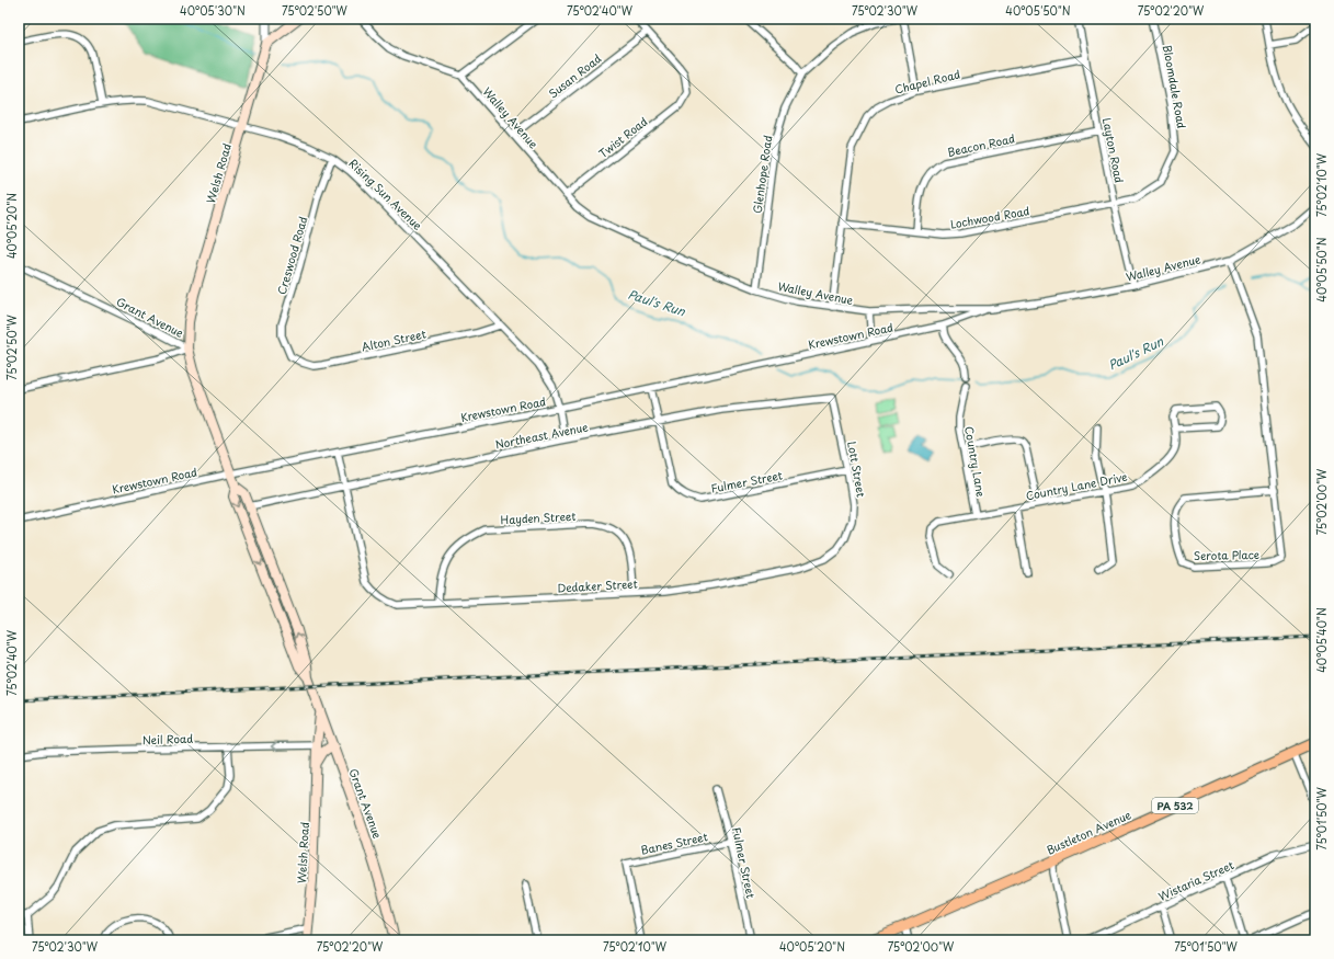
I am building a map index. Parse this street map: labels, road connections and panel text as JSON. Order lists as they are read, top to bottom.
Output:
{
  "streets": {
    "main road": [
      "Welsh Road",
      "Grant Avenue",
      "PA 532",
      "Bustleton Avenue"
    ],
    "street": [
      "Susan Road",
      "Chapel Road",
      "Bloomdale Road",
      "Walley Avenue",
      "Twist Road",
      "Beacon Road",
      "Layton Road",
      "Glenhope Road",
      "Rising Sun Avenue",
      "Lochwood Road",
      "Creswood Road",
      "Krewstown Road",
      "Alton Street",
      "Northeast Avenue",
      "Country Lane",
      "Lott Street",
      "Fulmer Street",
      "Country Lane Drive",
      "Hayden Street",
      "Serota Place",
      "Dedaker Street",
      "Neil Road",
      "Banes Street",
      "Wistaria Street"
    ]
  },
  "crossings": [
    ["Susan Road", "Walley Avenue"],
    ["Susan Road", "Twist Road"],
    ["Chapel Road", "Walley Avenue"],
    ["Chapel Road", "Layton Road"],
    ["Chapel Road", "Lochwood Road"],
    ["Bloomdale Road", "Layton Road"],
    ["Bloomdale Road", "Lochwood Road"],
    ["Walley Avenue", "Twist Road"],
    ["Walley Avenue", "Layton Road"],
    ["Walley Avenue", "Glenhope Road"],
    ["Walley Avenue", "Krewstown Road"],
    ["Walley Avenue", "Serota Place"],
    ["Beacon Road", "Layton Road"],
    ["Beacon Road", "Lochwood Road"],
    ["Layton Road", "Lochwood Road"],
    ["Welsh Road", "Rising Sun Avenue"],
    ["Welsh Road", "Grant Avenue"],
    ["Welsh Road", "Neil Road"],
    ["Rising Sun Avenue", "Creswood Road"],
    ["Rising Sun Avenue", "Krewstown Road"],
    ["Rising Sun Avenue", "Alton Street"],
    ["Rising Sun Avenue", "Northeast Avenue"],
    ["Creswood Road", "Alton Street"],
    ["Grant Avenue", "Krewstown Road"],
    ["Grant Avenue", "Northeast Avenue"],
    ["Krewstown Road", "Fulmer Street"],
    ["Northeast Avenue", "Lott Street"],
    ["Northeast Avenue", "Fulmer Street"],
    ["Northeast Avenue", "Dedaker Street"],
    ["Country Lane", "Country Lane Drive"],
    ["Lott Street", "Fulmer Street"],
    ["Lott Street", "Dedaker Street"],
    ["Fulmer Street", "Banes Street"],
    ["Hayden Street", "Dedaker Street"]
  ],
  "water": ["Paul's Run"],
  "coordinates": [
    "40°05'30\"N",
    "75°02'50\"W",
    "75°02'40\"W",
    "75°02'30\"W",
    "40°05'50\"N",
    "75°02'20\"W",
    "75°02'10\"W",
    "40°05'20\"N",
    "75°02'00\"W",
    "40°05'40\"N",
    "75°01'50\"W"
  ]
}
